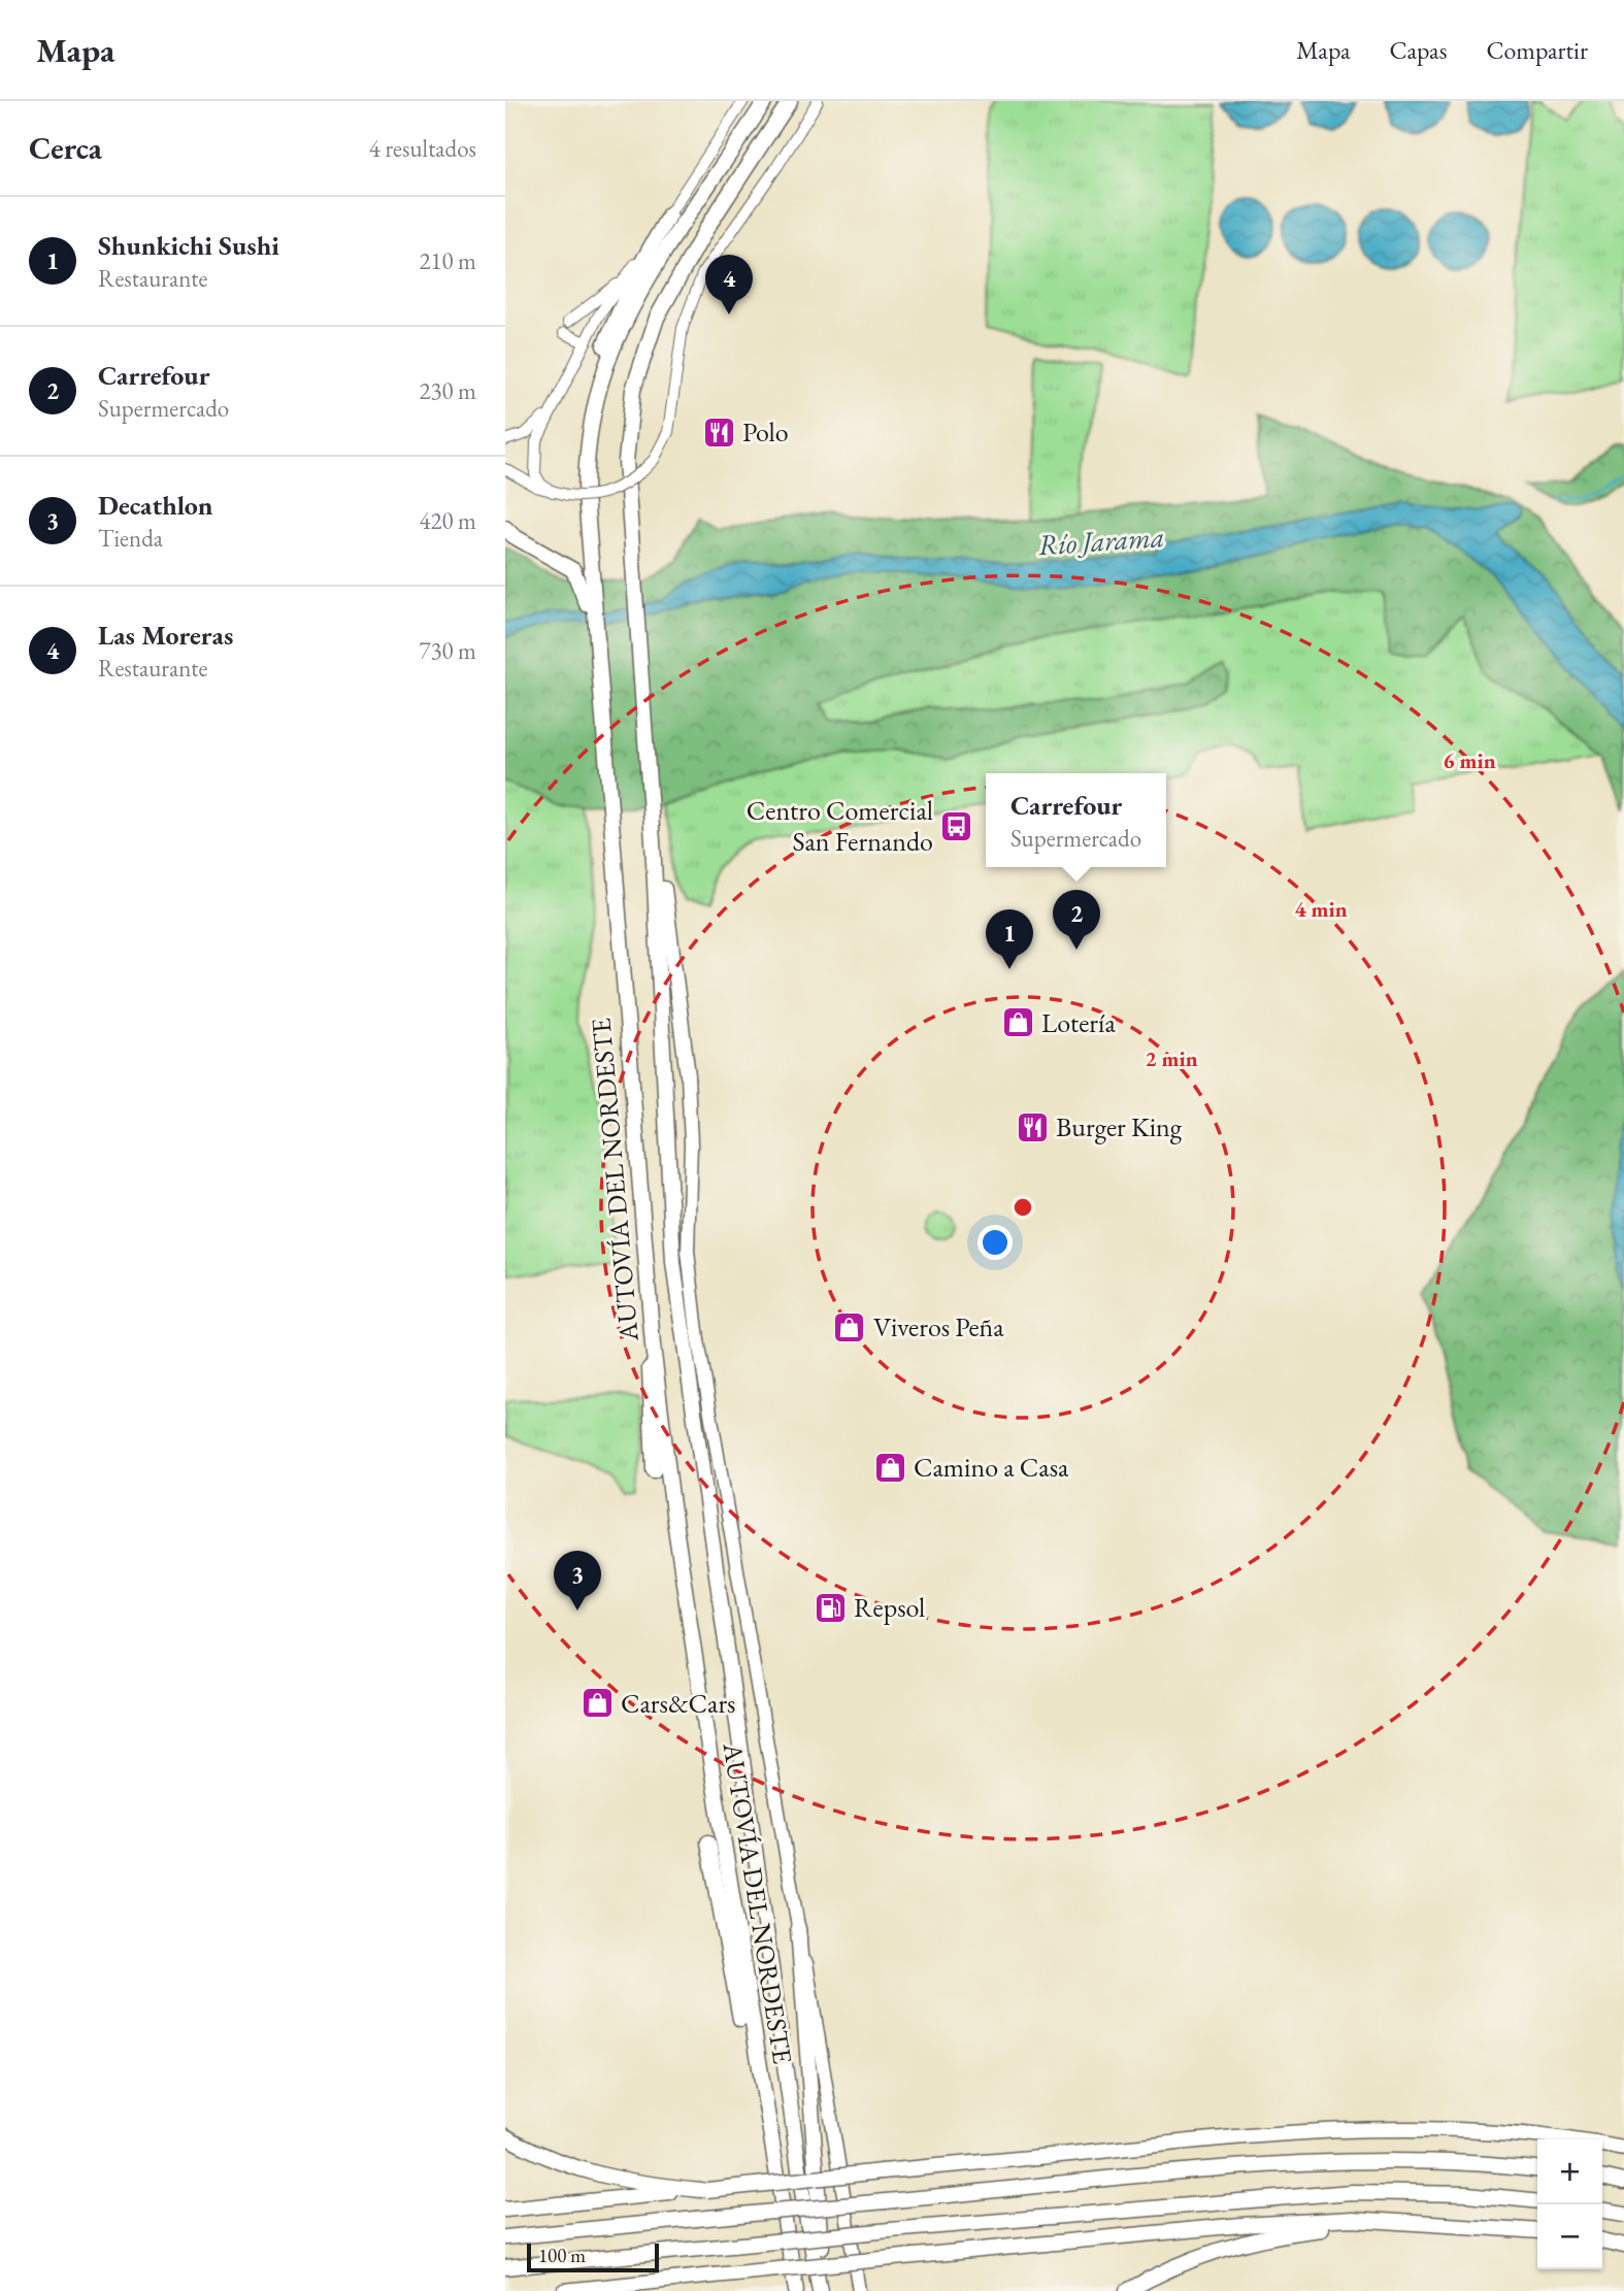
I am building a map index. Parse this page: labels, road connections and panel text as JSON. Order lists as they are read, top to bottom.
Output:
{
  "streets": {
    "highway": ["AUTOVÍA DEL NORDESTE"]
  },
  "water": ["Río Jarama"],
  "places": {
    "restaurant": ["Polo", "Burger King"],
    "bus stop": ["Centro Comercial San Fernando"],
    "shop": [
      "Lotería",
      "Viveros Peña",
      "Camino a Casa",
      "Cars&Cars"
    ],
    "fuel station": ["Repsol"]
  },
  "scale_bar": "100 m",
  "page": {
    "header": "Mapa",
    "nav": ["Mapa", "Capas", "Compartir"],
    "heading": ["Cerca", "4 resultados"],
    "list": [
      {
        "mark": "1",
        "name": "Shunkichi Sushi",
        "note": "Restaurante",
        "value": "210 m"
      },
      {
        "mark": "2",
        "name": "Carrefour",
        "note": "Supermercado",
        "value": "230 m"
      },
      {
        "mark": "3",
        "name": "Decathlon",
        "note": "Tienda",
        "value": "420 m"
      },
      {
        "mark": "4",
        "name": "Las Moreras",
        "note": "Restaurante",
        "value": "730 m"
      }
    ],
    "pins": [
      "4",
      "2",
      "1",
      "3"
    ],
    "popup": ["Carrefour", "Supermercado"],
    "map_buttons": ["+", "−"],
    "scale": "100 m"
  },
  "rings": ["6 min", "4 min", "2 min"]
}
